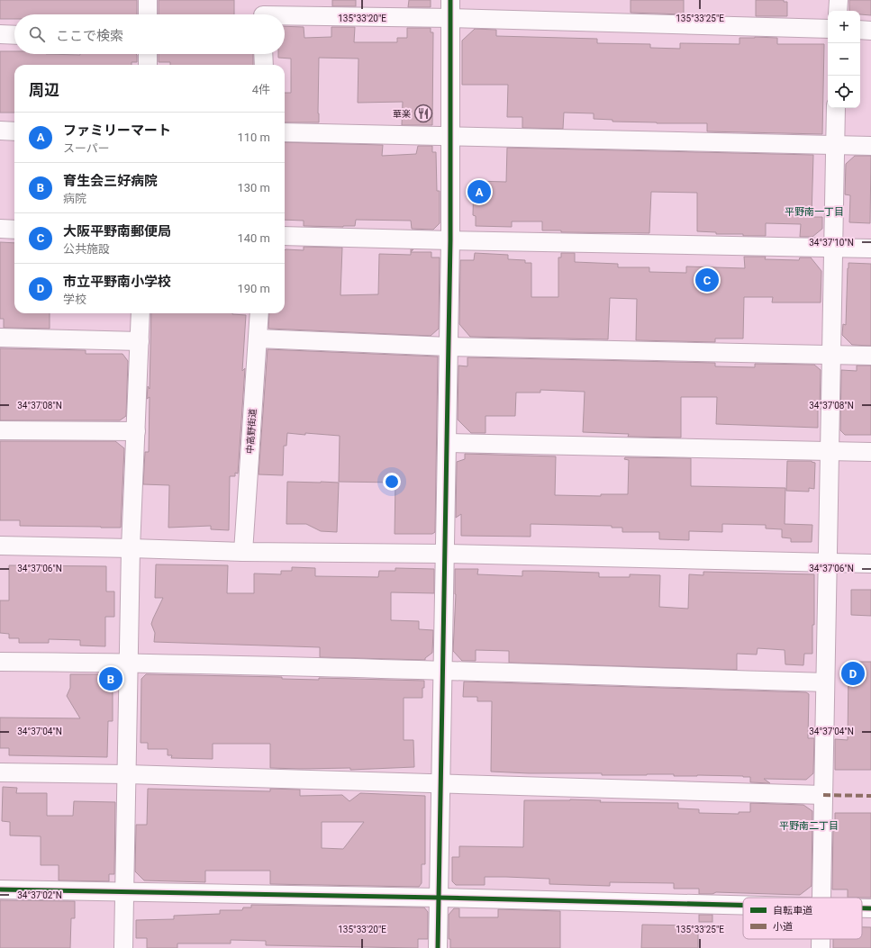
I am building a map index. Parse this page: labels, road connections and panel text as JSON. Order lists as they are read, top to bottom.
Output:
{
  "streets": {
    "street": ["中高野街道"]
  },
  "districts": ["平野南一丁目", "平野南二丁目"],
  "places": {
    "restaurant": ["華楽"]
  },
  "legend": ["自転車道", "小道"],
  "page": {
    "map_buttons": ["+", "−"],
    "search": "ここで検索",
    "heading": ["周辺", "4件"],
    "list": [
      {
        "mark": "A",
        "name": "ファミリーマート",
        "note": "スーパー",
        "value": "110 m"
      },
      {
        "mark": "B",
        "name": "育生会三好病院",
        "note": "病院",
        "value": "130 m"
      },
      {
        "mark": "C",
        "name": "大阪平野南郵便局",
        "note": "公共施設",
        "value": "140 m"
      },
      {
        "mark": "D",
        "name": "市立平野南小学校",
        "note": "学校",
        "value": "190 m"
      }
    ],
    "pins": [
      "A",
      "C",
      "D",
      "B"
    ]
  },
  "coordinates": [
    "135°33'20\"E",
    "135°33'25\"E",
    "34°37'10\"N",
    "34°37'08\"N",
    "34°37'06\"N",
    "34°37'04\"N",
    "34°37'02\"N"
  ]
}
